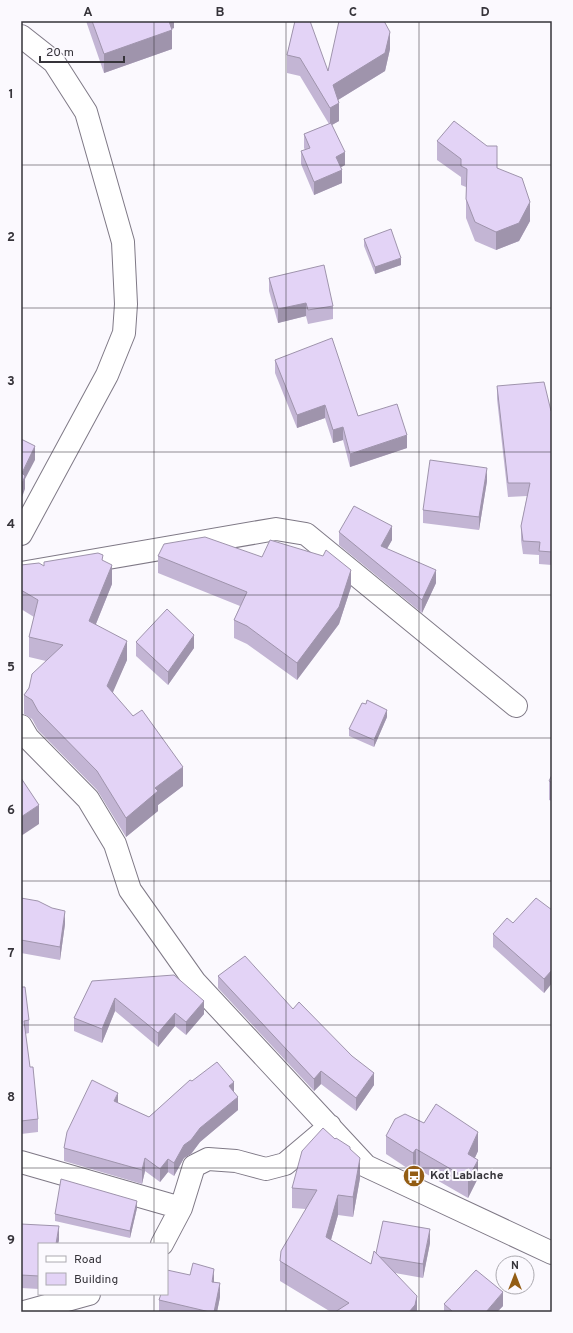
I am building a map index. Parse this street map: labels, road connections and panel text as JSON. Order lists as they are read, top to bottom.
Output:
{
  "places": {
    "bus stop": ["Kot Lablache"]
  },
  "legend": ["Road", "Building"],
  "scale_bar": "20 m",
  "north": "top",
  "grid": {
    "columns": [
      "A",
      "B",
      "C",
      "D"
    ],
    "rows": [
      "1",
      "2",
      "3",
      "4",
      "5",
      "6",
      "7",
      "8",
      "9"
    ]
  }
}
